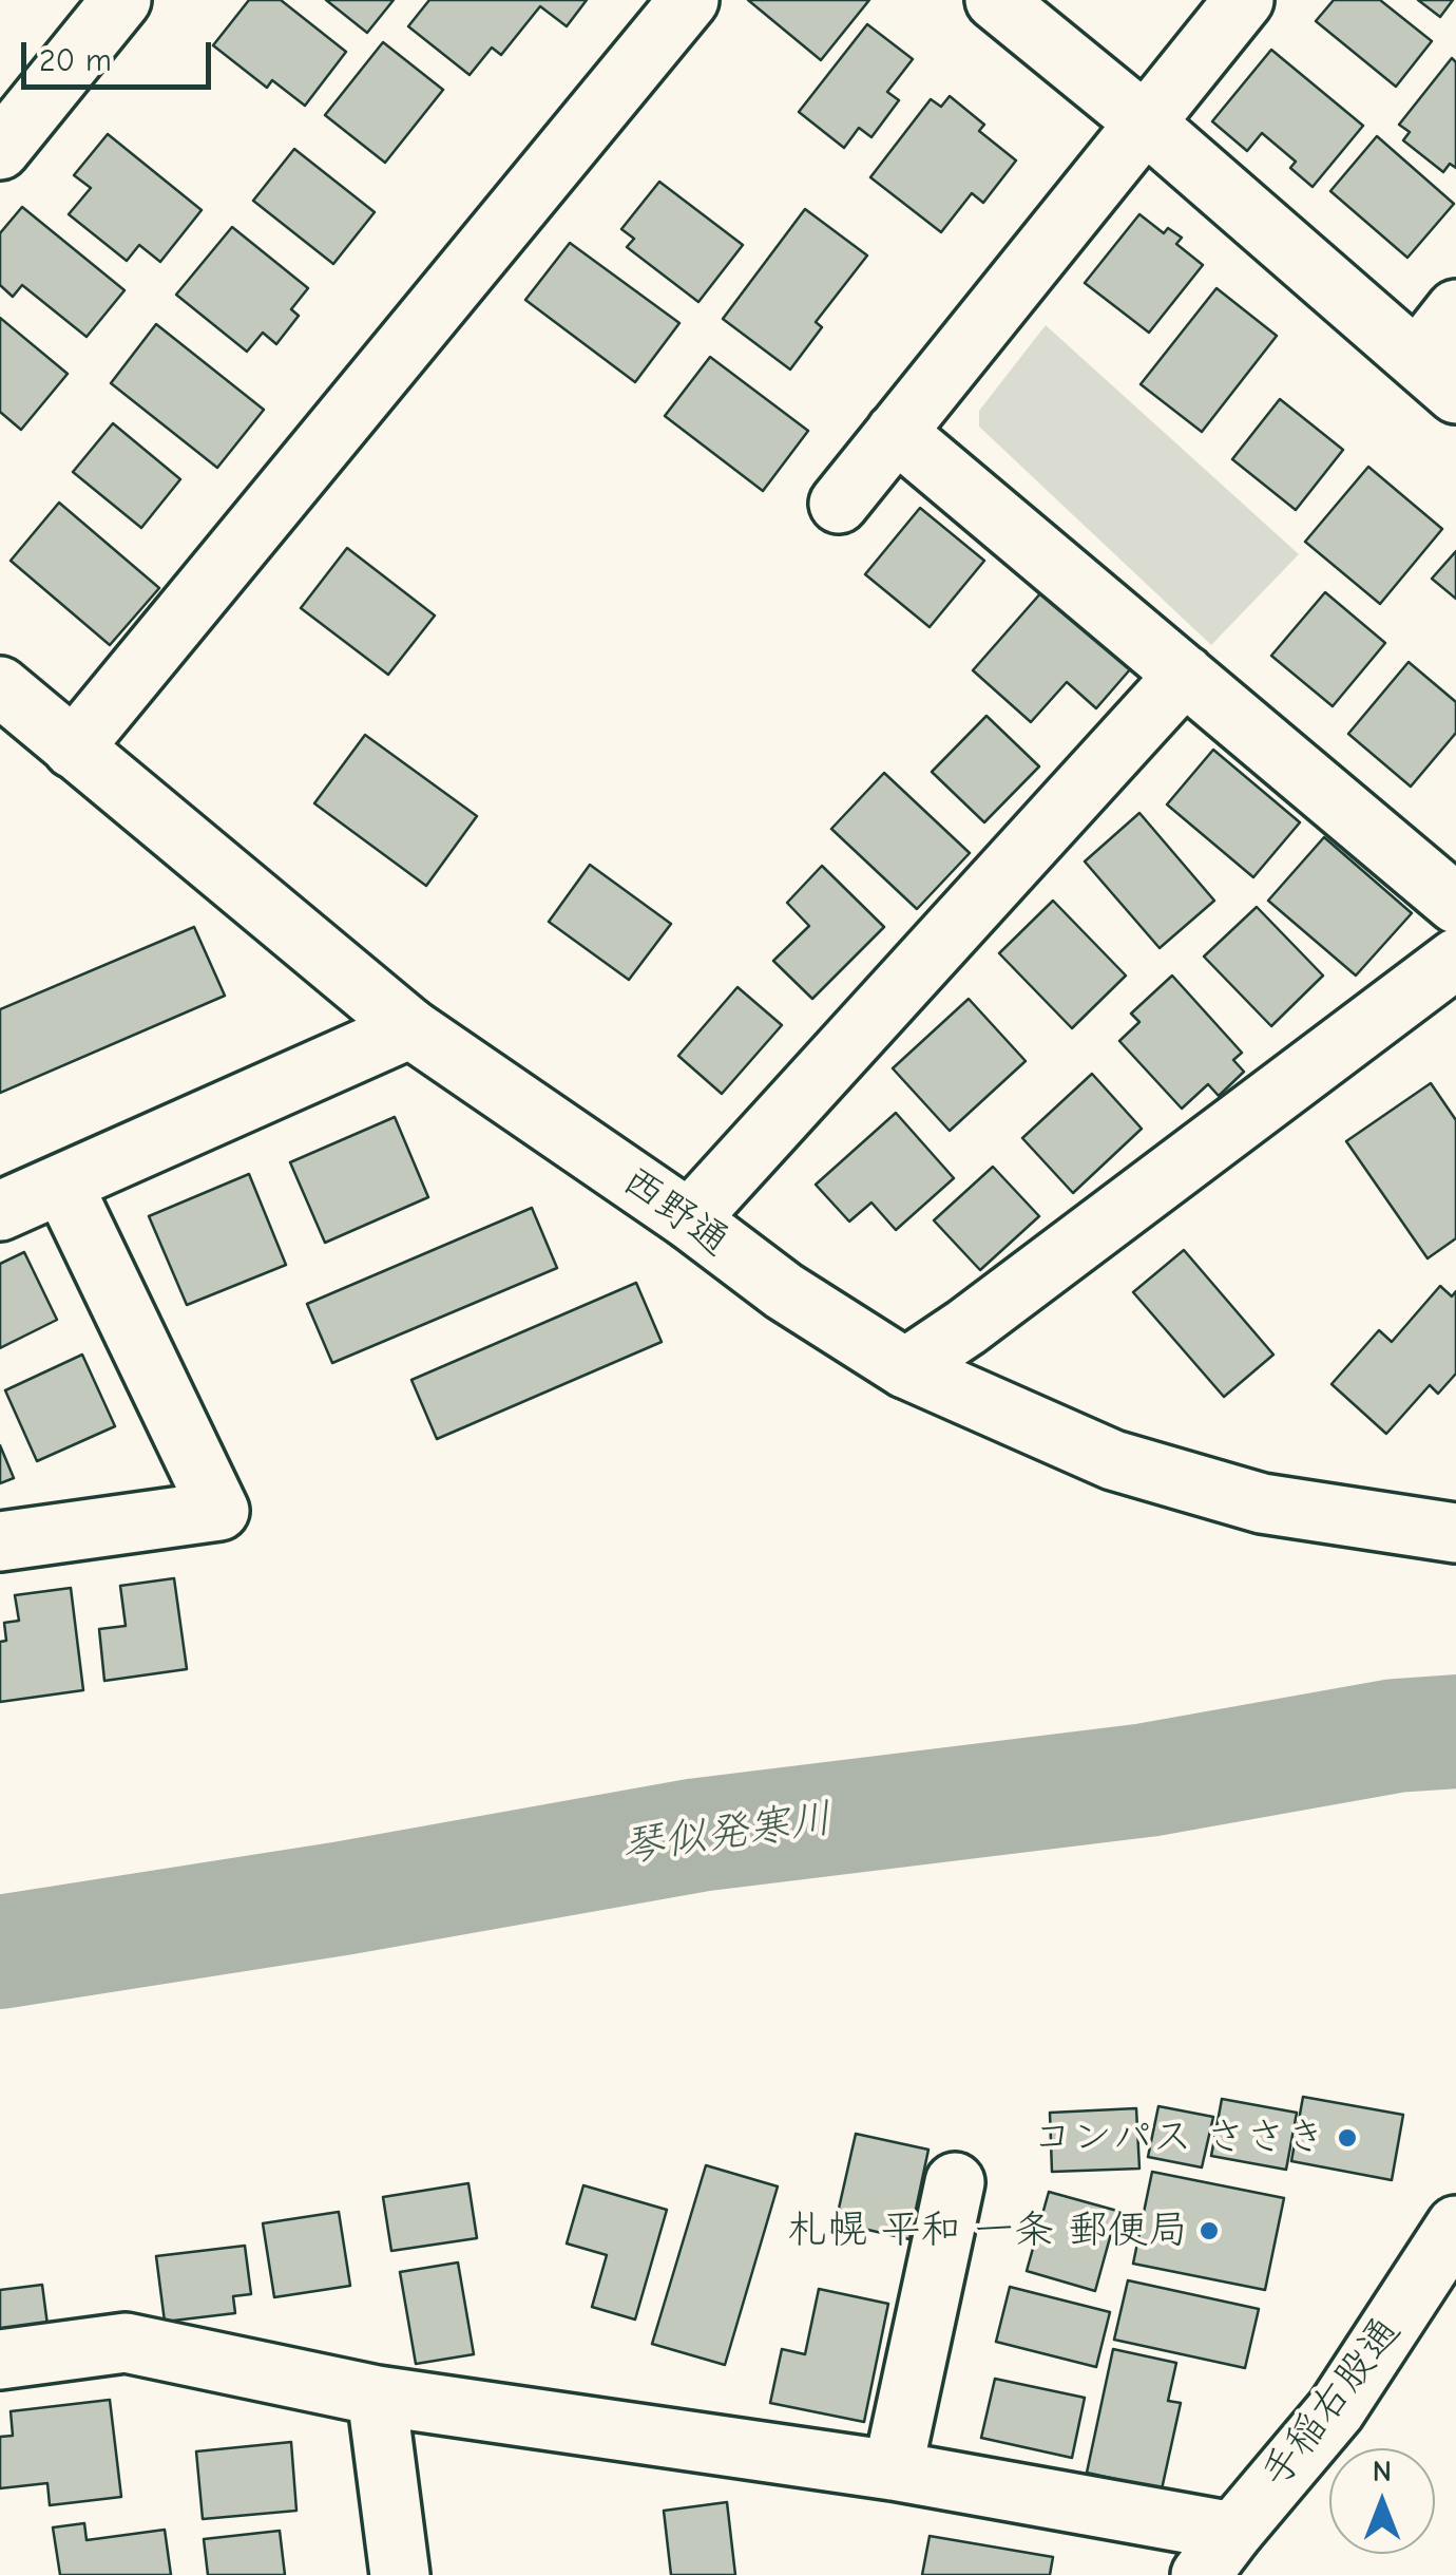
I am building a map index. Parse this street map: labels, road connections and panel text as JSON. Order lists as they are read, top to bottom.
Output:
{
  "streets": {
    "street": ["西野通", "手稲右股通"]
  },
  "water": ["琴似発寒川"],
  "places": ["コンパス ささき", "札幌 平和 一条 郵便局"],
  "scale_bar": "20 m",
  "north": "top"
}
